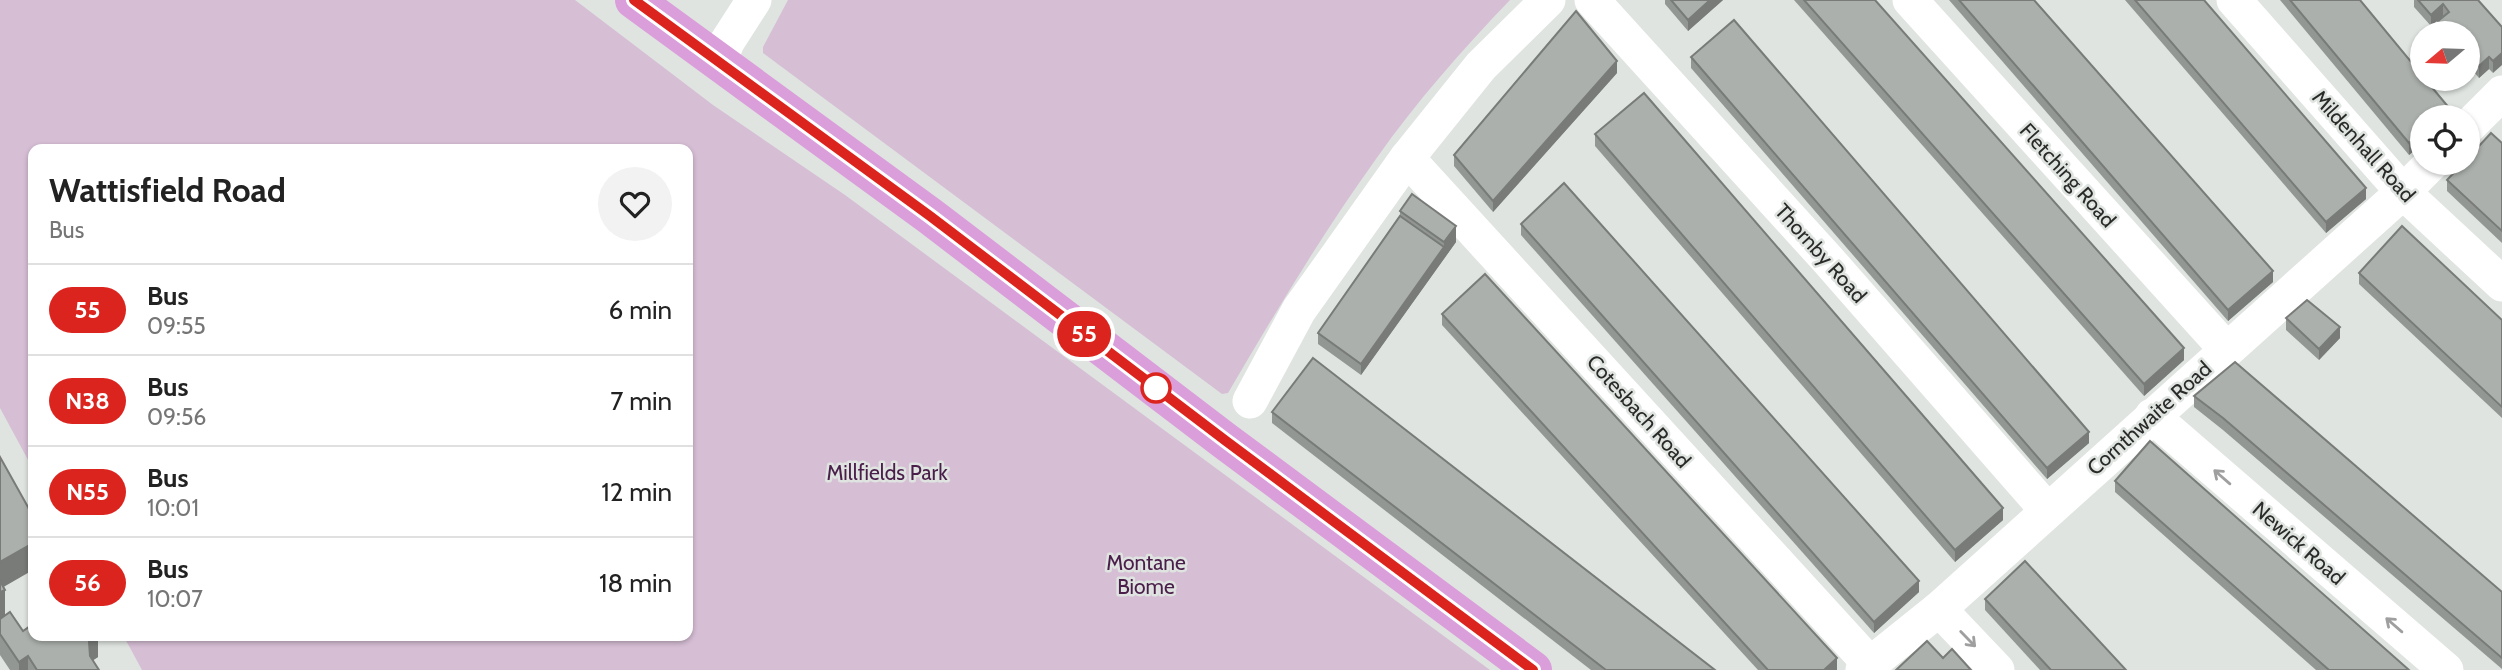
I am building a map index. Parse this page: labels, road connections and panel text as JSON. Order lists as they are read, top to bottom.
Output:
{
  "streets": {
    "street": [
      "Mildenhall Road",
      "Fletching Road",
      "Thornby Road",
      "Cotesbach Road",
      "Cornthwaite Road",
      "Newick Road"
    ]
  },
  "crossings": [
    ["Mildenhall Road", "Cornthwaite Road"],
    ["Fletching Road", "Cornthwaite Road"],
    ["Thornby Road", "Cornthwaite Road"],
    ["Cotesbach Road", "Cornthwaite Road"],
    ["Cornthwaite Road", "Newick Road"]
  ],
  "one_way": ["Newick Road"],
  "parks": ["Millfields Park", "Montane Biome"],
  "lines": ["bus line 55"],
  "north": "left",
  "page": {
    "on_map": "55",
    "heading": ["Wattisfield Road", "Bus"],
    "list": [
      {
        "mark": "55",
        "name": "Bus",
        "note": "09:55",
        "value": "6 min"
      },
      {
        "mark": "N38",
        "name": "Bus",
        "note": "09:56",
        "value": "7 min"
      },
      {
        "mark": "N55",
        "name": "Bus",
        "note": "10:01",
        "value": "12 min"
      },
      {
        "mark": "56",
        "name": "Bus",
        "note": "10:07",
        "value": "18 min"
      }
    ]
  }
}
